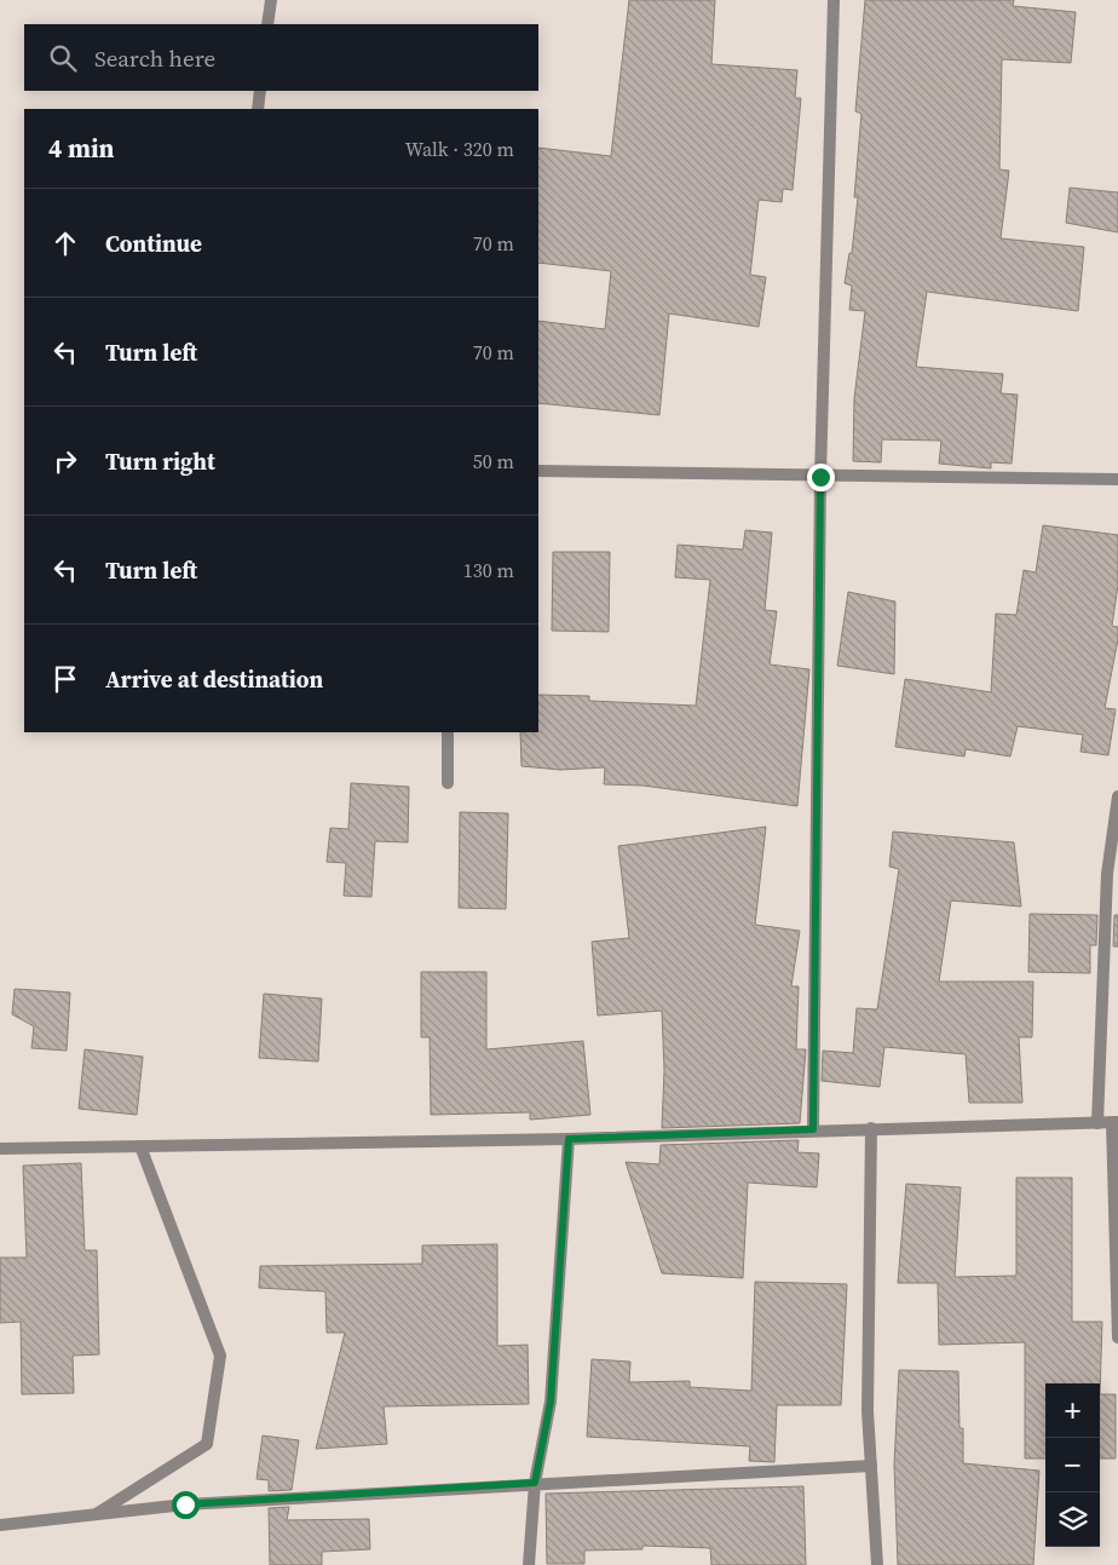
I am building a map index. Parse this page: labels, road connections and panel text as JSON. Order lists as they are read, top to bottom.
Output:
{
  "page": {
    "search": "Search here",
    "heading": ["4 min", "Walk · 320 m"],
    "list": [
      ["Continue", "70 m"],
      ["Turn left", "70 m"],
      ["Turn right", "50 m"],
      ["Turn left", "130 m"],
      "Arrive at destination"
    ],
    "map_buttons": ["+", "−"]
  }
}
